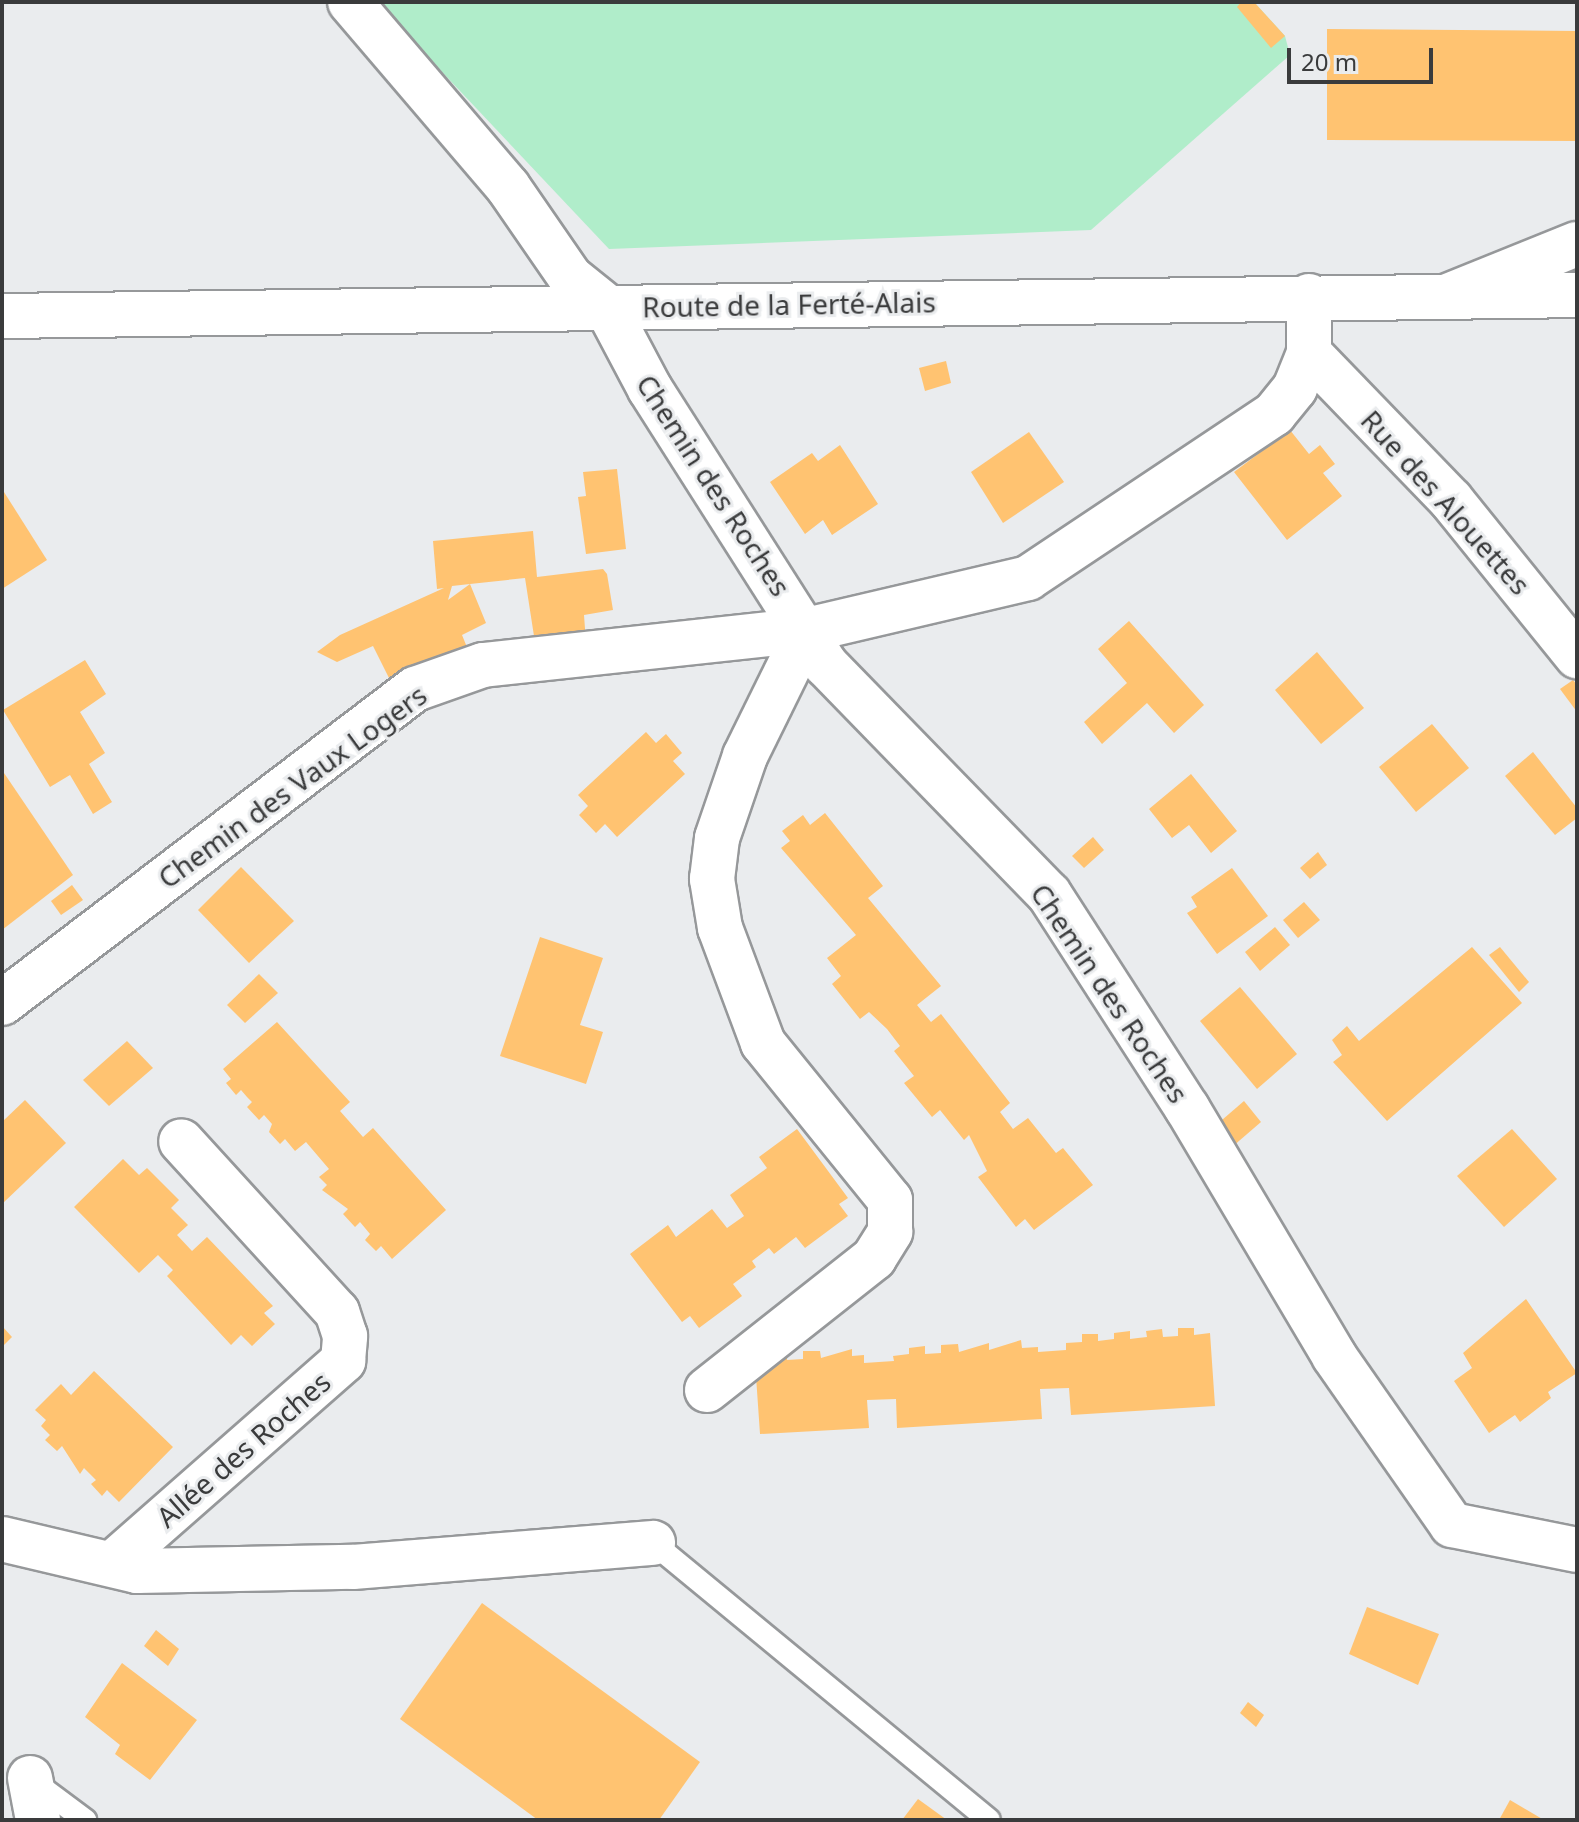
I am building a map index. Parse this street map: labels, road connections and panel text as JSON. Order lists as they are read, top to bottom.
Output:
{
  "streets": {
    "street": [
      "Route de la Ferté-Alais",
      "Chemin des Roches",
      "Rue des Alouettes",
      "Chemin des Vaux Logers",
      "Allée des Roches"
    ]
  },
  "crossings": [
    ["Route de la Ferté-Alais", "Chemin des Roches"],
    ["Chemin des Roches", "Chemin des Vaux Logers"],
    ["Rue des Alouettes", "Chemin des Vaux Logers"]
  ],
  "scale_bar": "20 m"
}
